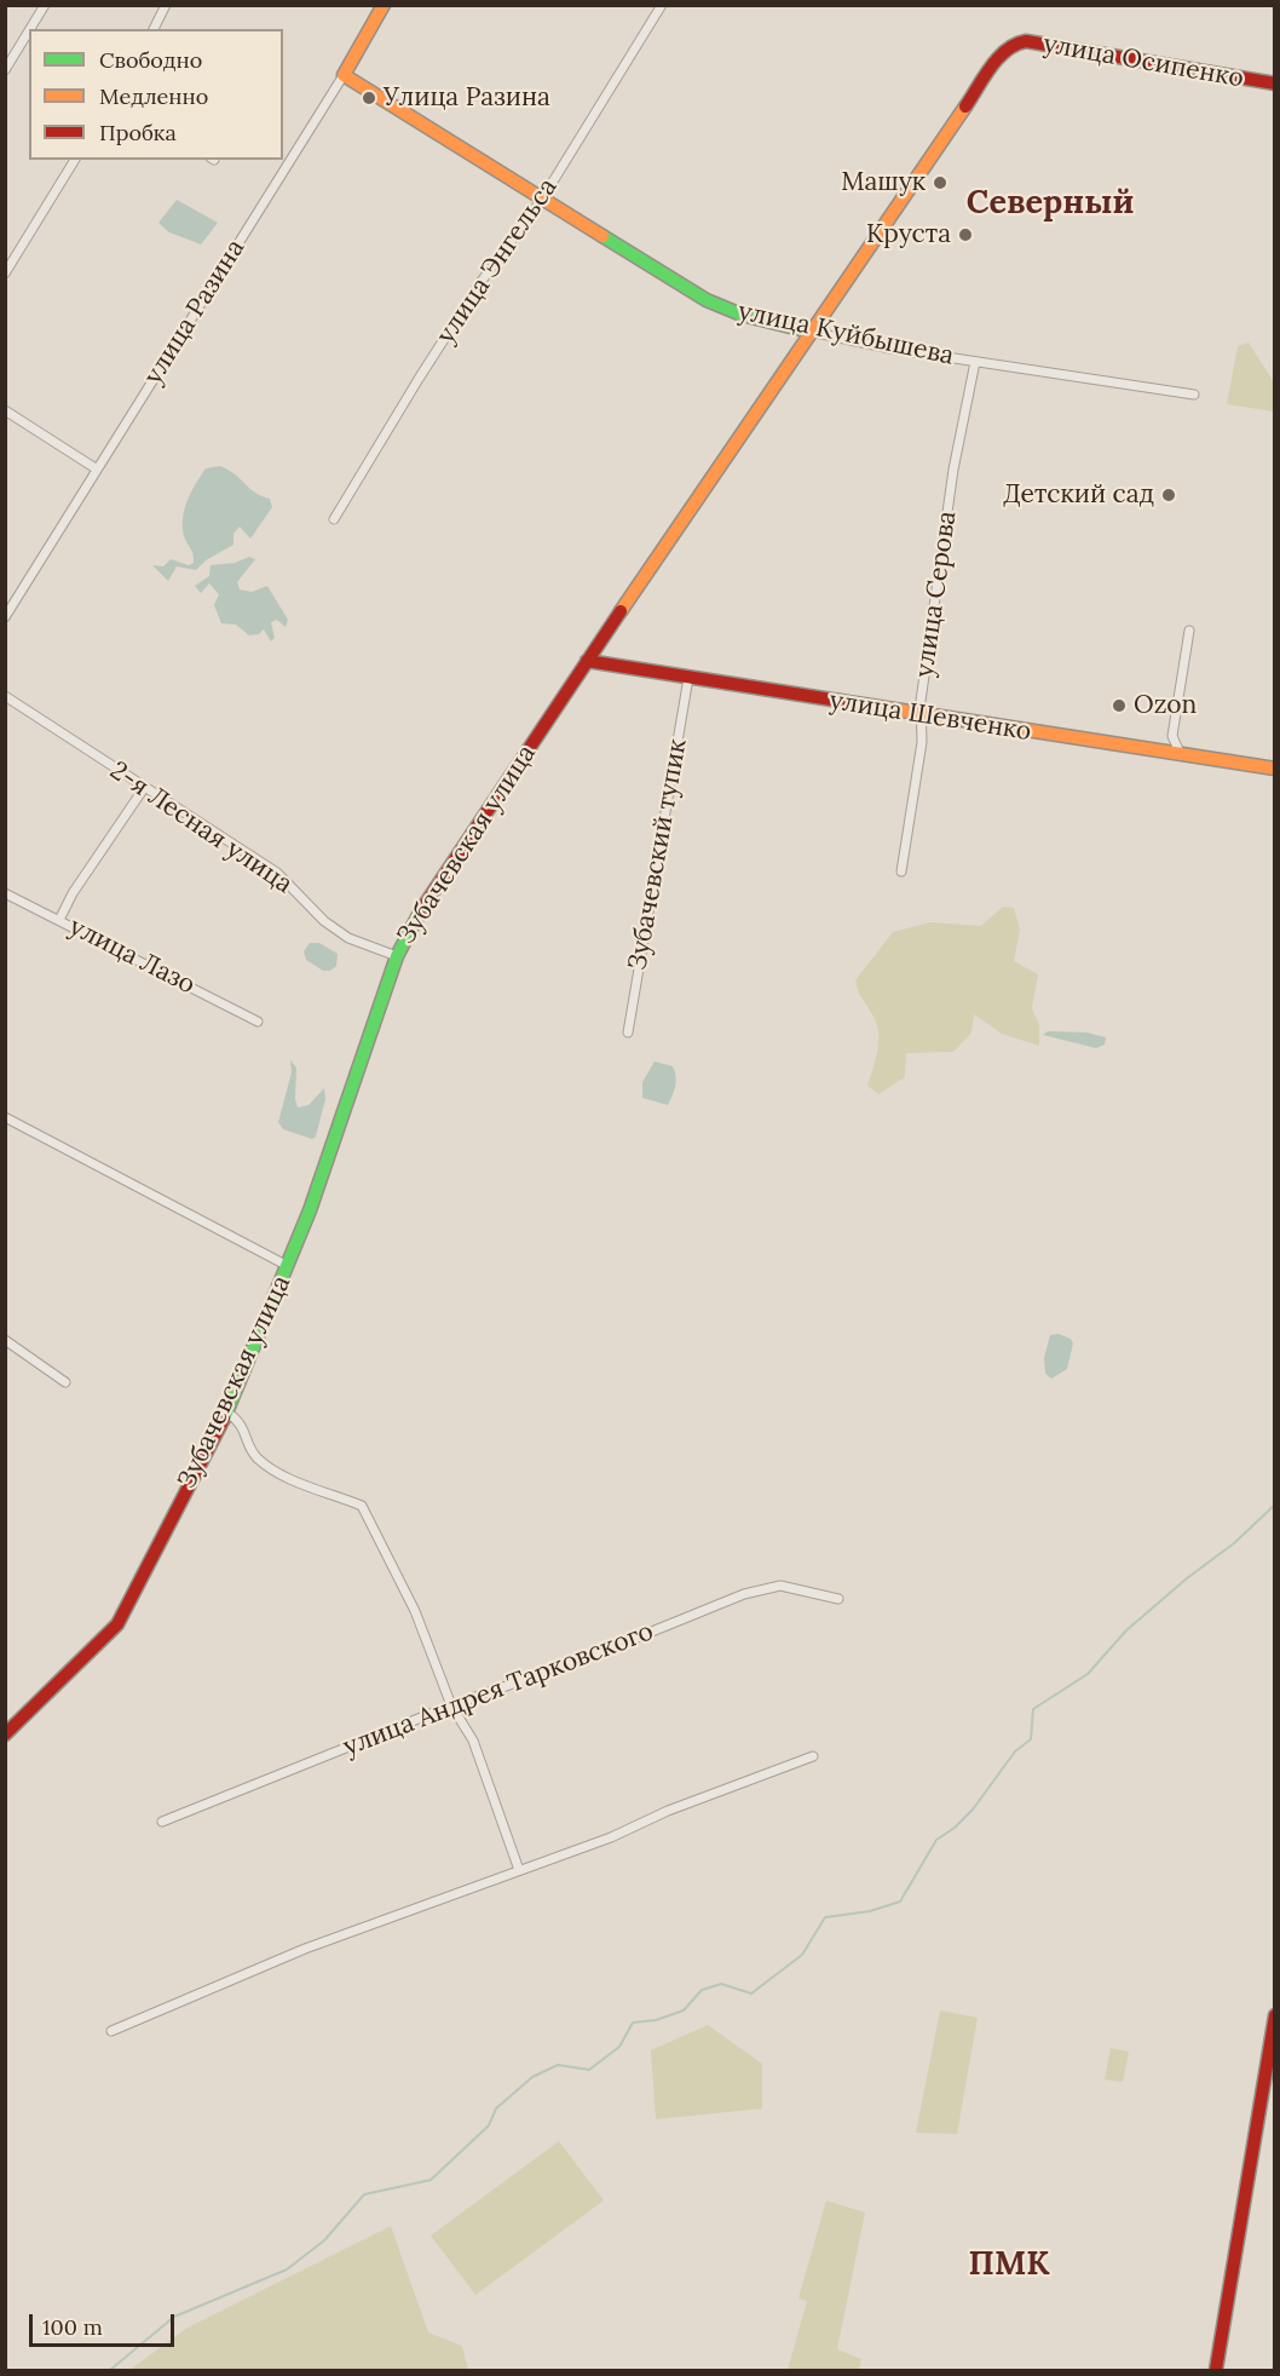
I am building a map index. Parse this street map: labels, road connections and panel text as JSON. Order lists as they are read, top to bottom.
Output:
{
  "streets": {
    "street": [
      "улица Осипенко",
      "улица Энгельса",
      "улица Разина",
      "улица Куйбышева",
      "улица Серова",
      "улица Шевченко",
      "2-я Лесная улица",
      "Зубачевская улица",
      "Зубачевский тупик",
      "улица Лазо",
      "улица Андрея Тарковского"
    ]
  },
  "crossings": [
    ["улица Осипенко", "Зубачевская улица"],
    ["улица Энгельса", "улица Куйбышева"],
    ["улица Разина", "улица Куйбышева"],
    ["улица Куйбышева", "улица Серова"],
    ["улица Куйбышева", "Зубачевская улица"],
    ["улица Серова", "улица Шевченко"],
    ["улица Шевченко", "Зубачевская улица"],
    ["улица Шевченко", "Зубачевский тупик"],
    ["2-я Лесная улица", "Зубачевская улица"]
  ],
  "districts": ["Северный", "ПМК"],
  "places": [
    "Улица Разина",
    "Машук",
    "Круста",
    "Детский сад",
    "Ozon"
  ],
  "legend": ["Свободно", "Медленно", "Пробка"],
  "scale_bar": "100 m"
}
